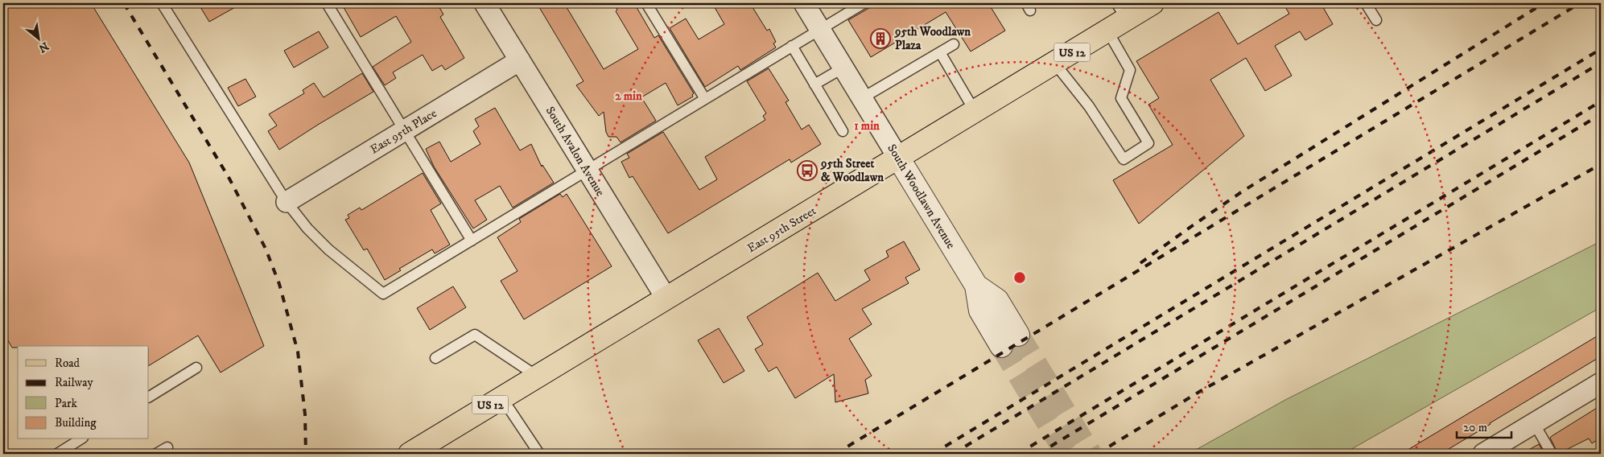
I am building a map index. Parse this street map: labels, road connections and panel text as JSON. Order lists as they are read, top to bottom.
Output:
{
  "streets": {
    "main road": ["US 12", "East 95th Street"],
    "street": ["East 95th Place", "South Avalon Avenue", "South Woodlawn Avenue"]
  },
  "crossings": [
    ["East 95th Place", "South Avalon Avenue"],
    ["South Avalon Avenue", "East 95th Street"],
    ["South Woodlawn Avenue", "East 95th Street"]
  ],
  "places": {
    "building": ["95th Woodlawn Plaza"],
    "bus stop": ["95th Street & Woodlawn"]
  },
  "legend": [
    "Road",
    "Railway",
    "Park",
    "Building"
  ],
  "scale_bar": "20 m",
  "north": "bottom right",
  "rings": ["2 min", "1 min"]
}
